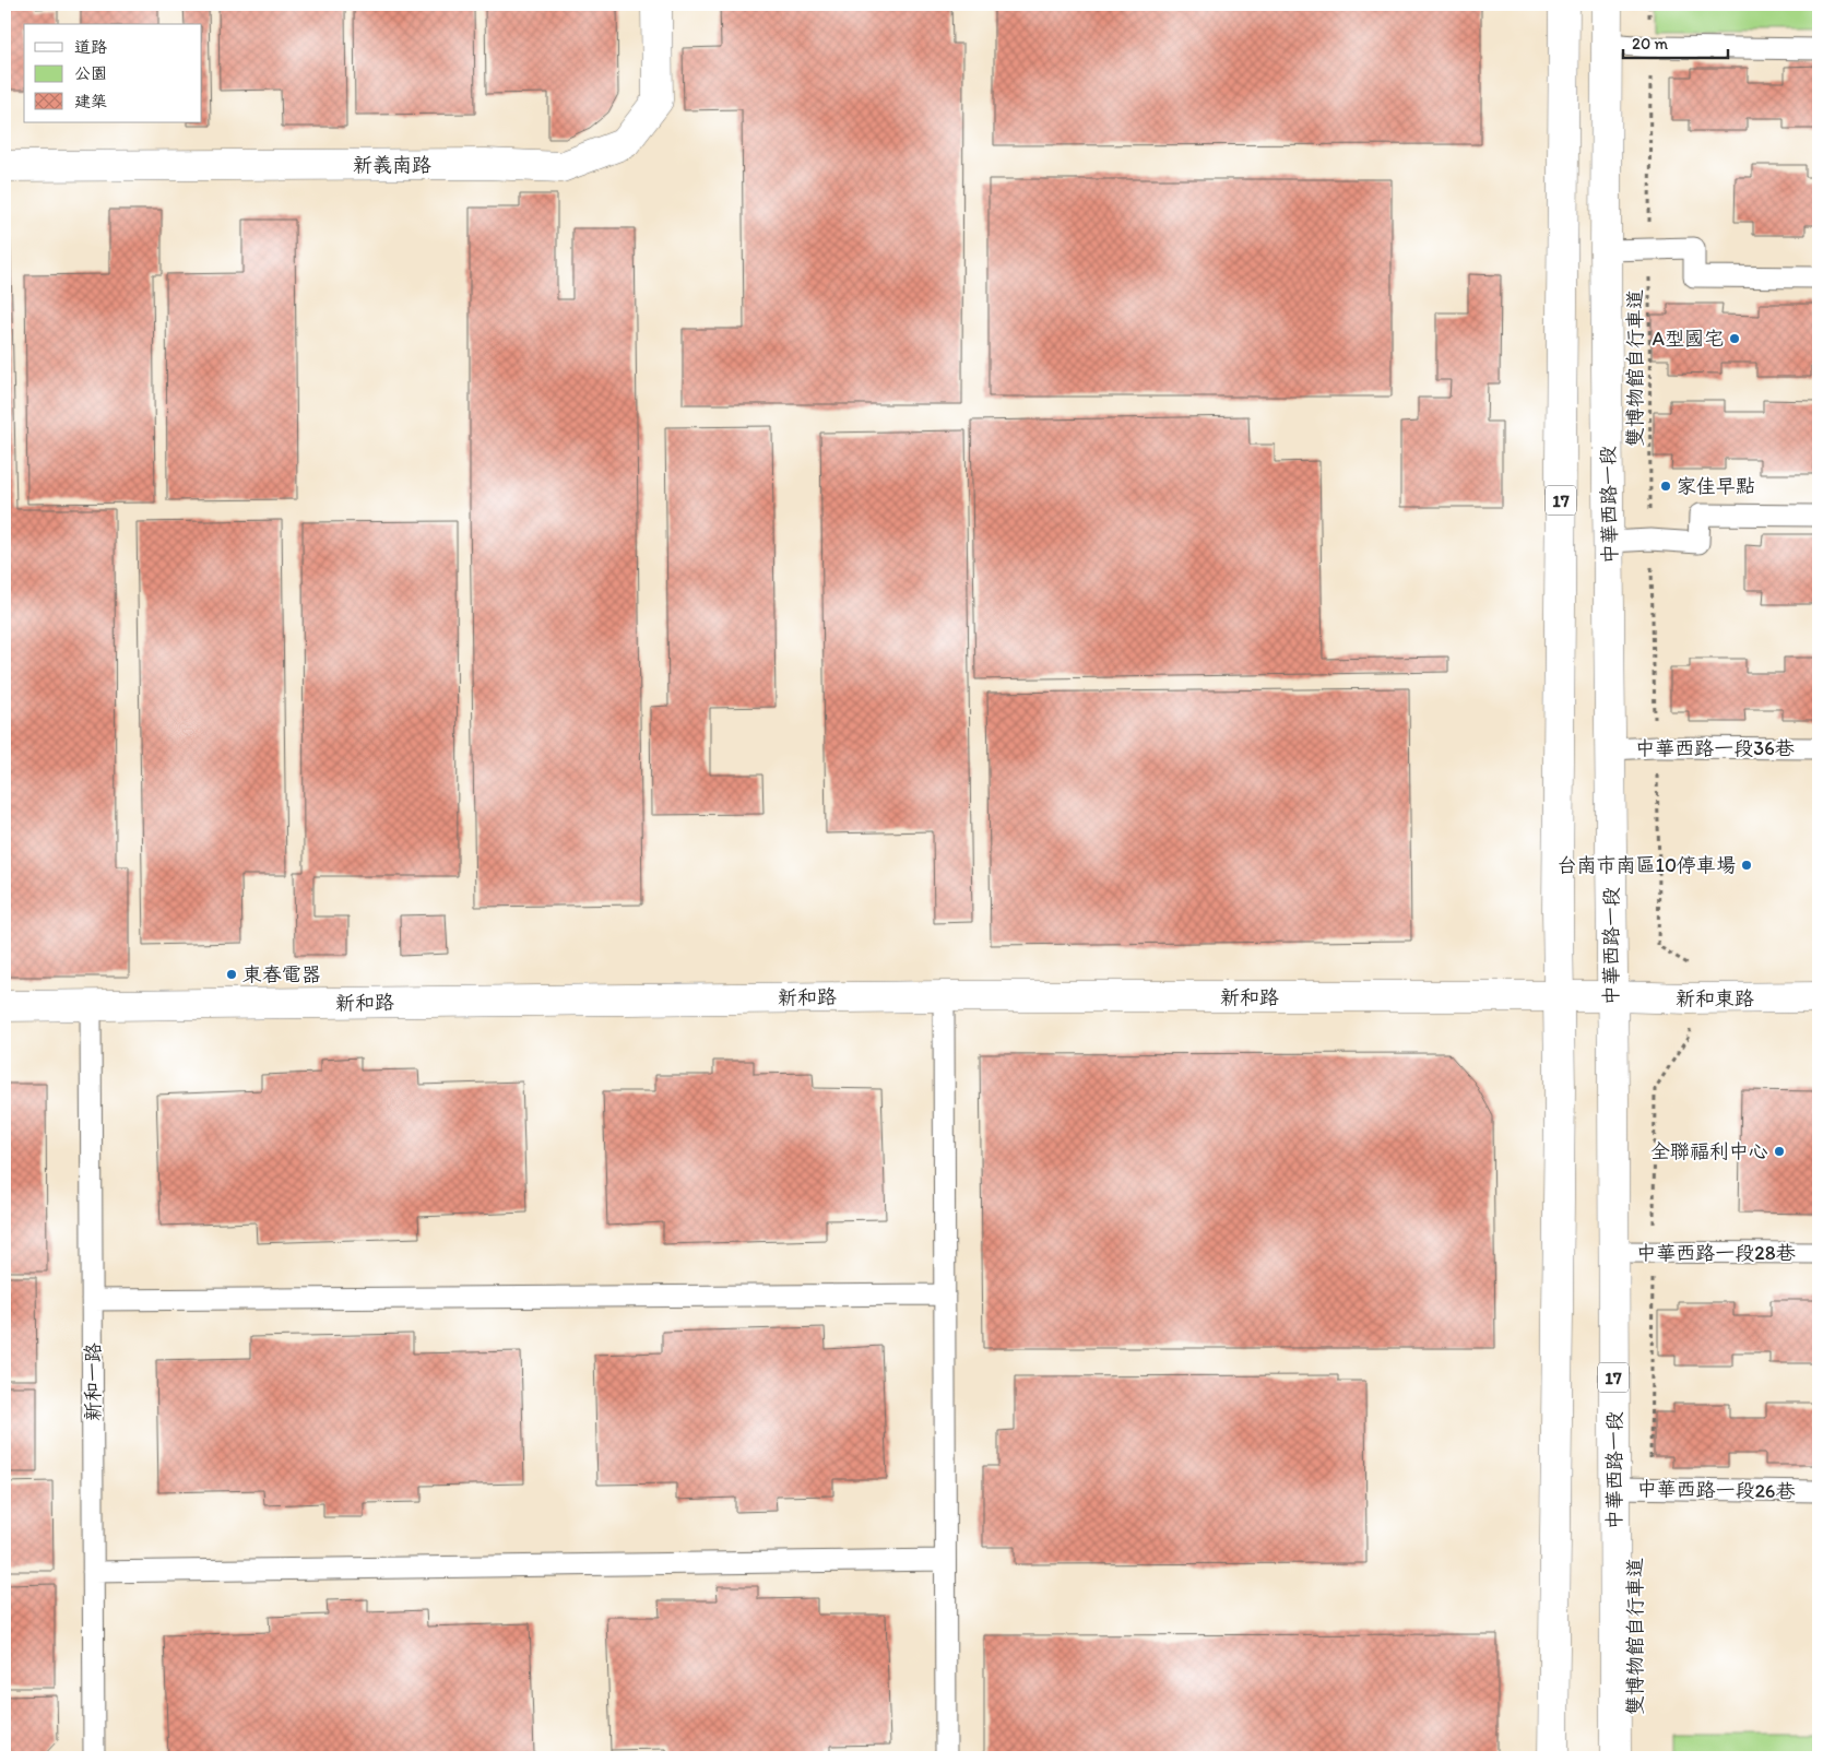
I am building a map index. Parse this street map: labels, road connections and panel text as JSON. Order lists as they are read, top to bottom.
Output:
{
  "streets": {
    "main road": [
      "新義南路",
      "17",
      "中華西路一段",
      "新和路",
      "新和東路"
    ],
    "lane": [
      "中華西路一段36巷",
      "中華西路一段28巷",
      "新和一路",
      "中華西路一段26巷"
    ],
    "path": ["雙博物館自行車道"]
  },
  "crossings": [
    ["17", "新和路"],
    ["中華西路一段", "中華西路一段36巷"],
    ["中華西路一段", "新和路"],
    ["中華西路一段", "新和東路"],
    ["中華西路一段", "中華西路一段28巷"],
    ["中華西路一段", "中華西路一段26巷"],
    ["新和路", "新和東路"],
    ["新和路", "新和一路"]
  ],
  "places": [
    "A型國宅",
    "家佳早點",
    "台南市南區10停車場",
    "東春電器",
    "全聯福利中心"
  ],
  "legend": ["道路", "公園", "建築"],
  "scale_bar": "20 m"
}
